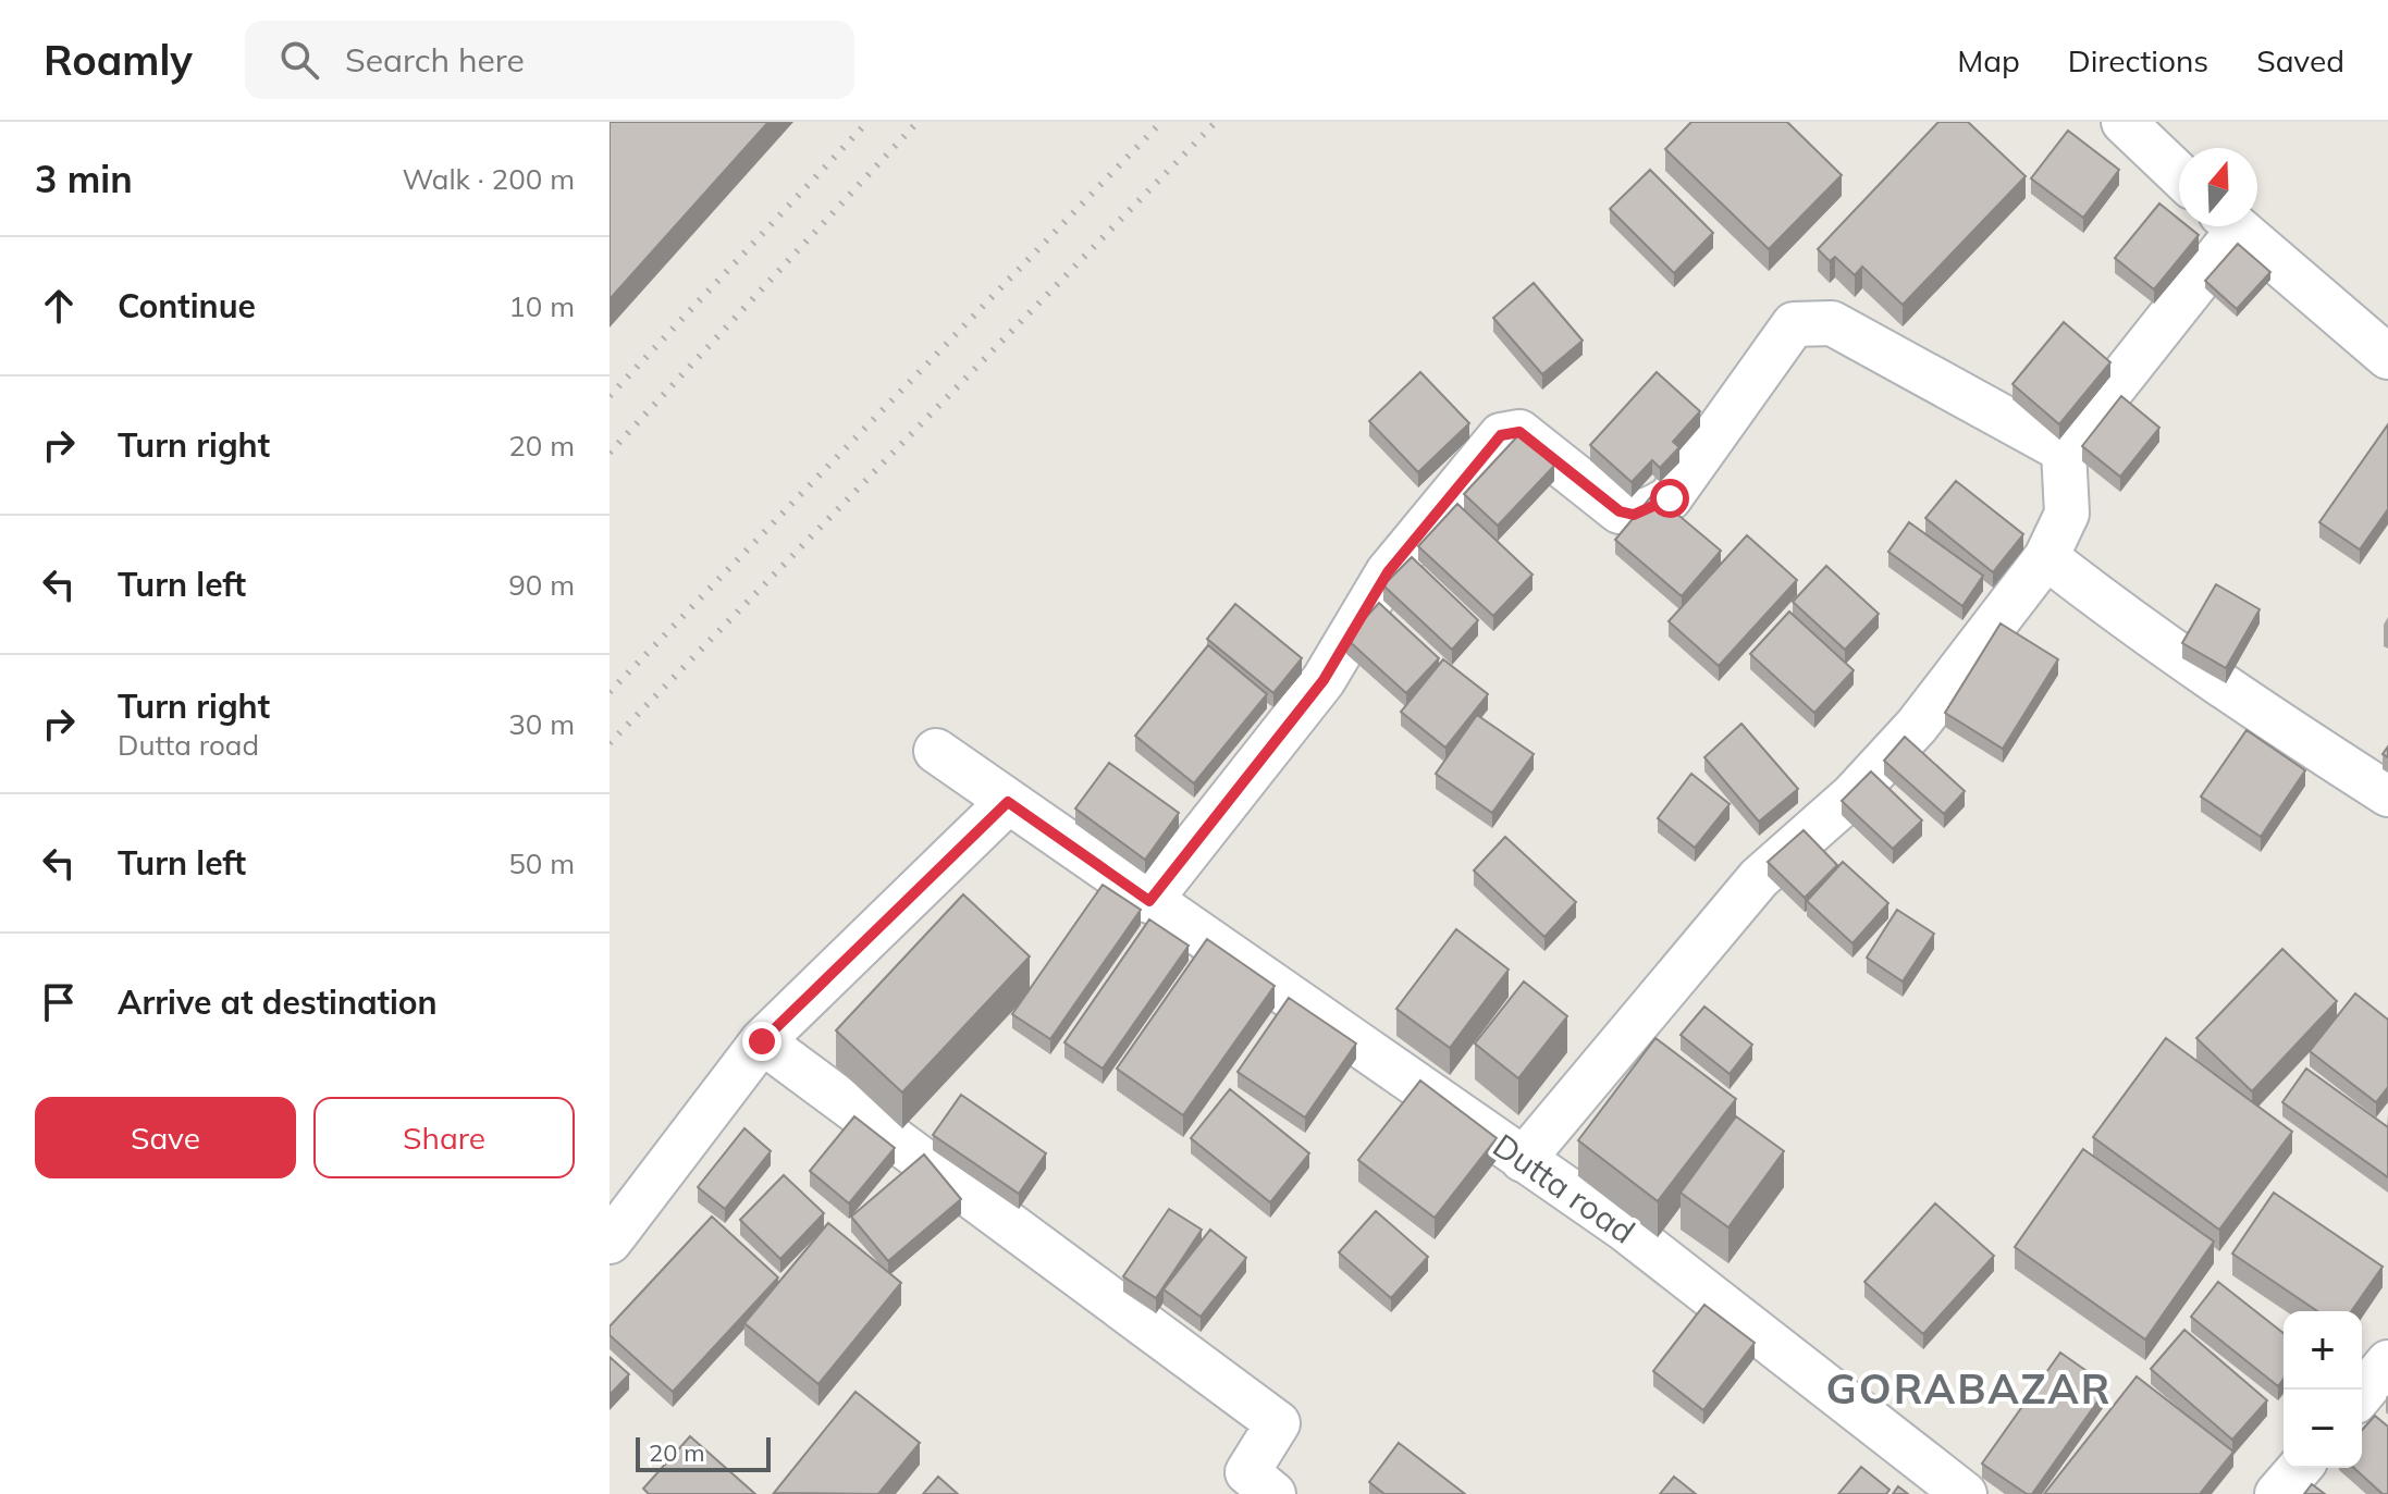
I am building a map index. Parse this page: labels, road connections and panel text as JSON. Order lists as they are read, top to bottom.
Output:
{
  "streets": {
    "street": ["Dutta road"]
  },
  "districts": ["GORABAZAR"],
  "scale_bar": "20 m",
  "north": "top",
  "page": {
    "header": "Roamly",
    "search": "Search here",
    "nav": ["Map", "Directions", "Saved"],
    "heading": ["3 min", "Walk · 200 m"],
    "list": [
      ["Continue", "10 m"],
      ["Turn right", "20 m"],
      ["Turn left", "90 m"],
      ["Turn right", "Dutta road", "30 m"],
      ["Turn left", "50 m"],
      "Arrive at destination"
    ],
    "buttons": ["Save", "Share"],
    "map_buttons": ["+", "−"],
    "scale": "20 m"
  }
}
